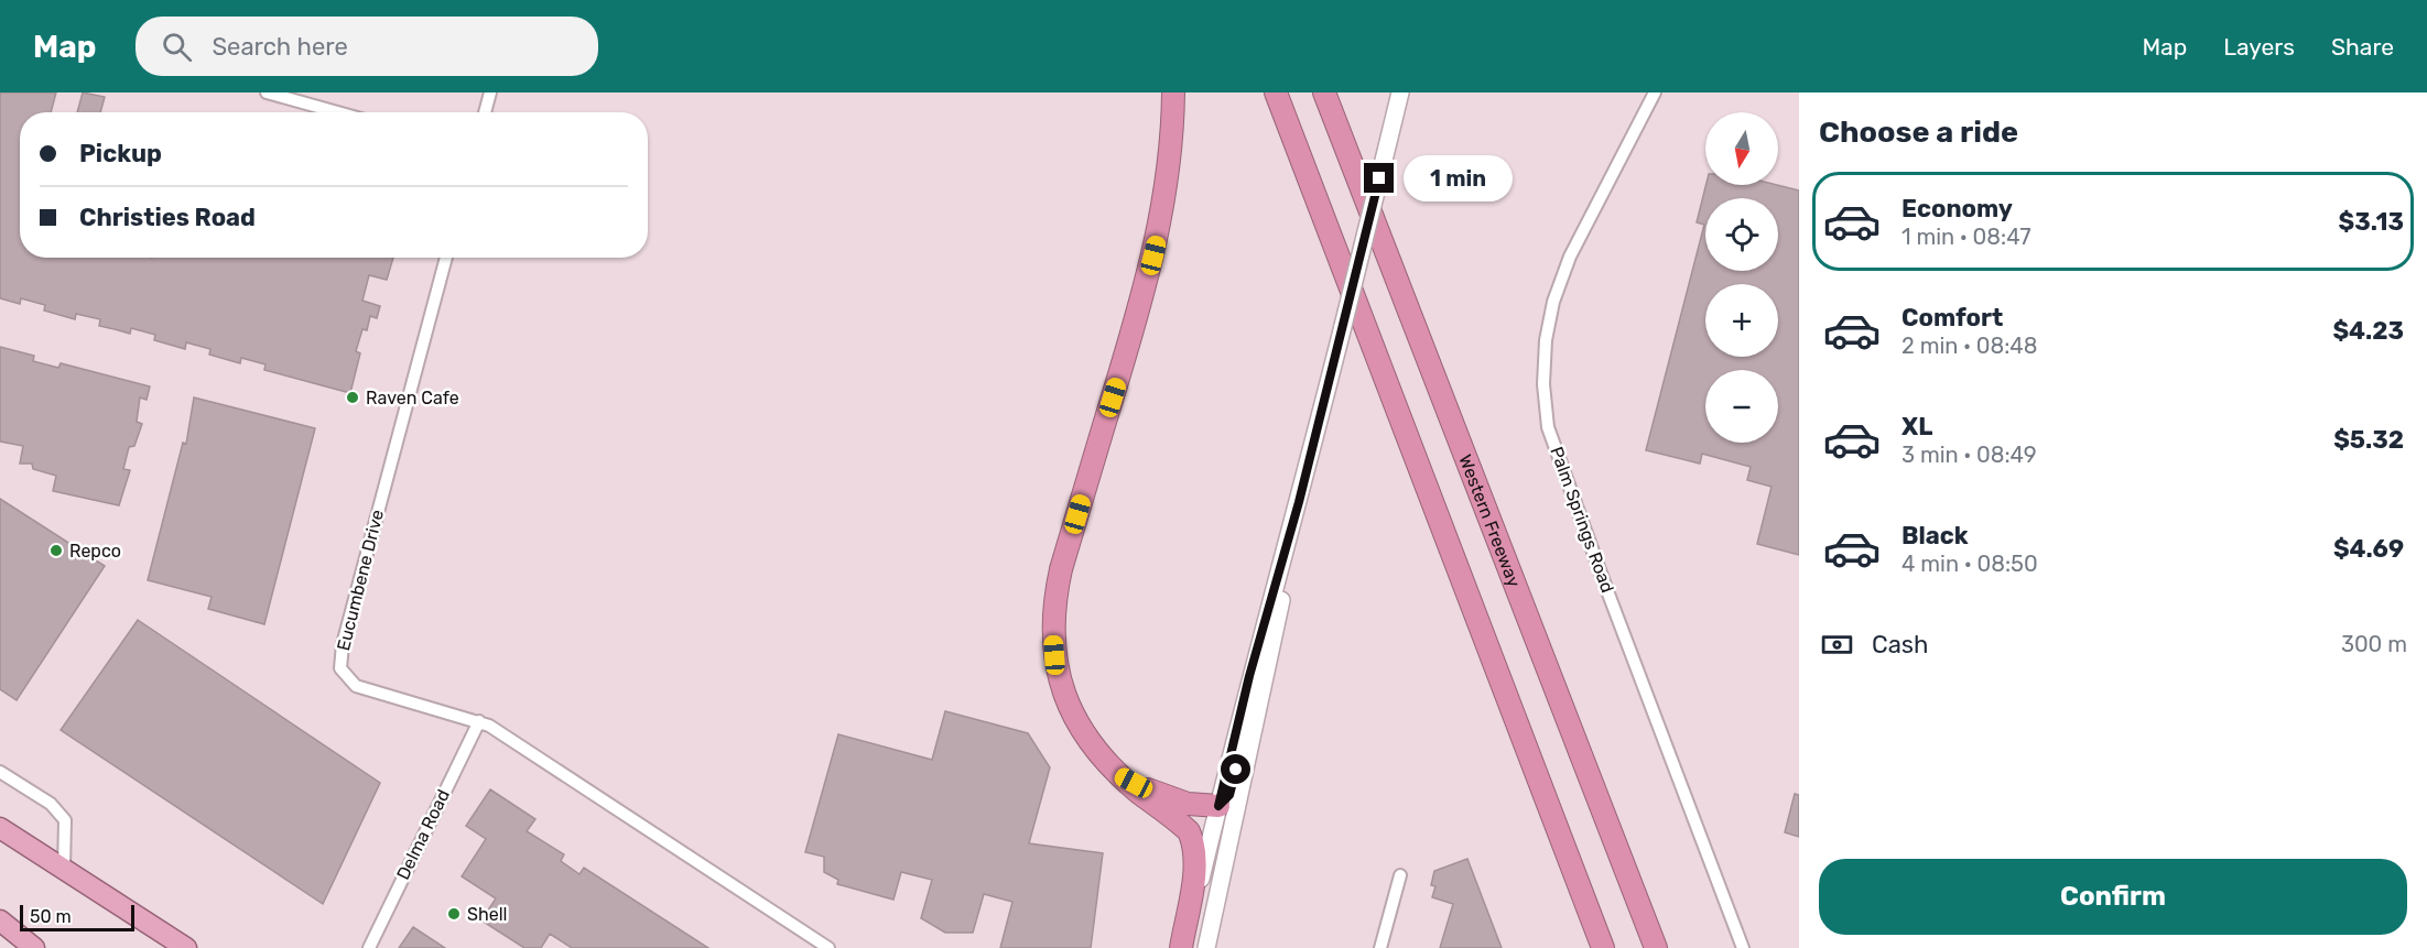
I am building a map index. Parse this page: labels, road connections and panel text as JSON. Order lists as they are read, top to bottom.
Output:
{
  "streets": {
    "highway": ["Western Freeway"],
    "street": ["Palm Springs Road", "Eucumbene Drive", "Delma Road"]
  },
  "crossings": [
    ["Eucumbene Drive", "Delma Road"]
  ],
  "places": ["Raven Cafe", "Repco", "Shell"],
  "scale_bar": "50 m",
  "north": "bottom",
  "page": {
    "header": "Map",
    "search": "Search here",
    "nav": ["Map", "Layers", "Share"],
    "heading": "Choose a ride",
    "map_buttons": ["+", "−"],
    "banner": ["Pickup", "Christies Road"],
    "bubble": "1 min",
    "list": [
      {
        "name": "Economy",
        "note": "1 min · 08:47",
        "value": "$3.13"
      },
      {
        "name": "Comfort",
        "note": "2 min · 08:48",
        "value": "$4.23"
      },
      {
        "name": "XL",
        "note": "3 min · 08:49",
        "value": "$5.32"
      },
      {
        "name": "Black",
        "note": "4 min · 08:50",
        "value": "$4.69"
      }
    ],
    "pay": ["Cash", "300 m"],
    "buttons": "Confirm",
    "scale": "50 m"
  }
}
